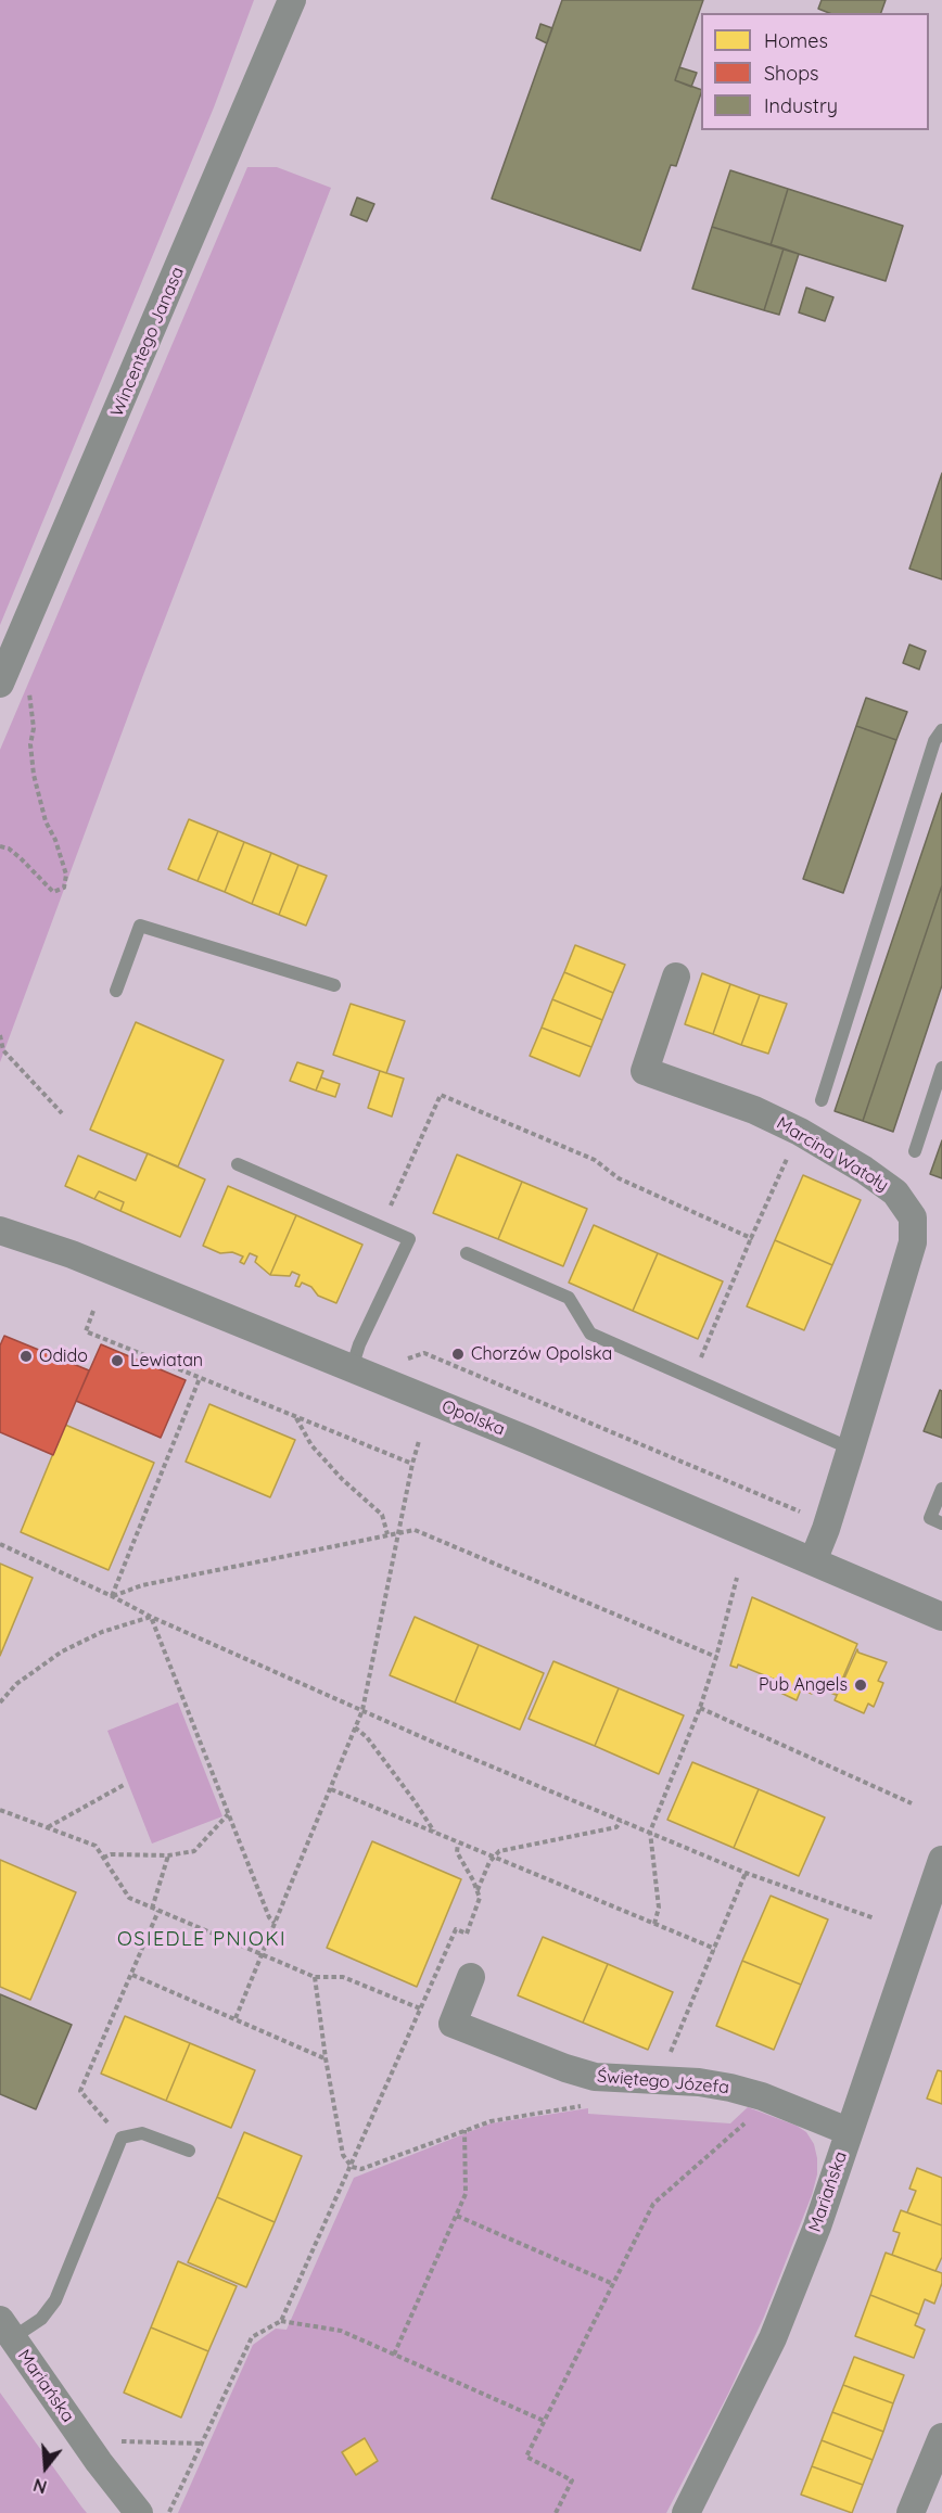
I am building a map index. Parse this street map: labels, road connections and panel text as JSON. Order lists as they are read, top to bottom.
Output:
{
  "streets": {
    "street": [
      "Wincentego Janasa",
      "Marcina Watoły",
      "Opolska",
      "Świętego Józefa",
      "Mariańska"
    ]
  },
  "crossings": [
    ["Marcina Watoły", "Opolska"],
    ["Świętego Józefa", "Mariańska"]
  ],
  "districts": ["OSIEDLE PNIOKI"],
  "places": [
    "Chorzów Opolska",
    "Odido",
    "Lewiatan",
    "Pub Angels"
  ],
  "legend": ["Homes", "Shops", "Industry"],
  "north": "bottom"
}
